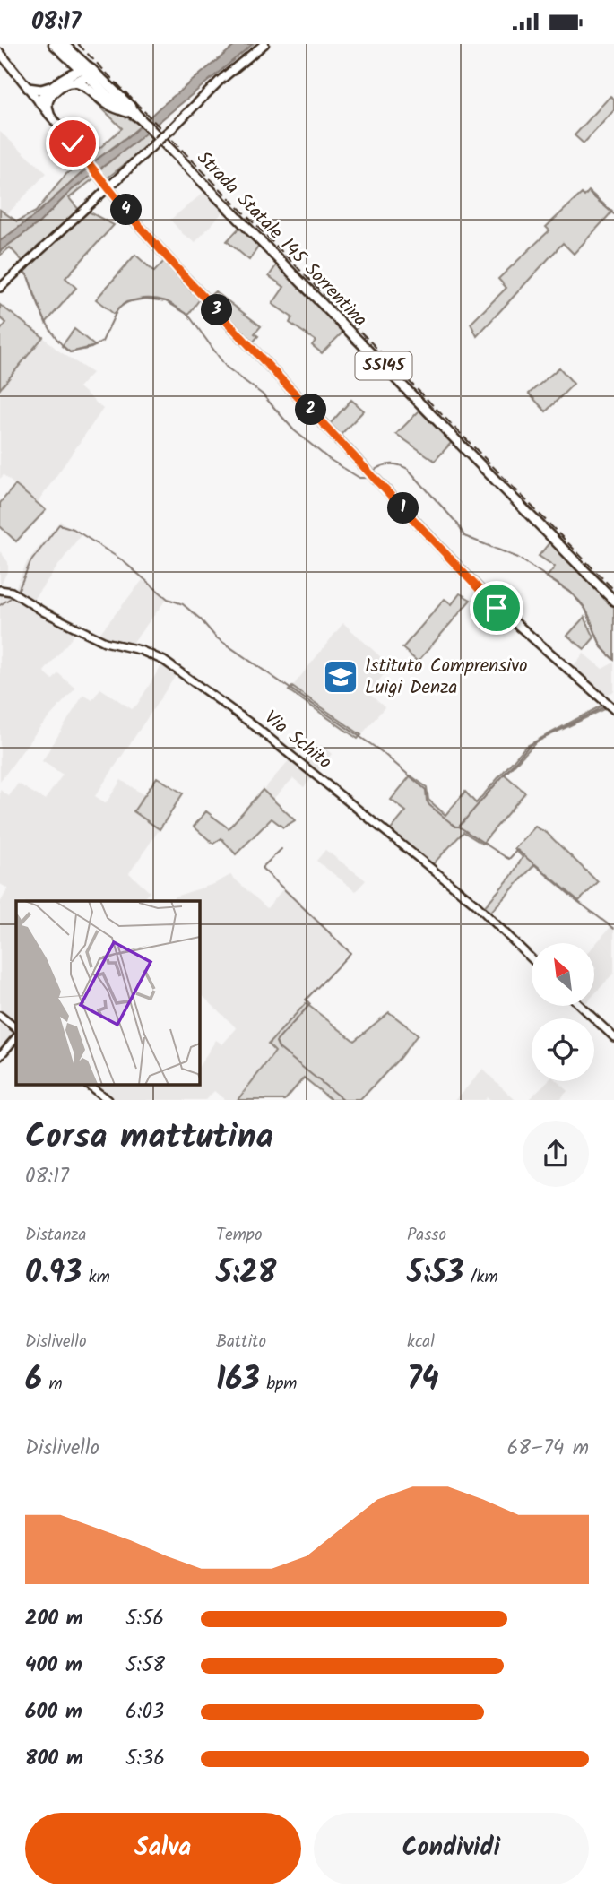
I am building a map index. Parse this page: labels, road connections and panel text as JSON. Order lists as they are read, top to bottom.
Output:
{
  "streets": {
    "highway": ["Strada Statale 145 Sorrentina", "SS145"],
    "street": ["Via Schito"]
  },
  "crossings": [
    ["Strada Statale 145 Sorrentina", "SS145"]
  ],
  "places": {
    "school or university": ["Istituto Comprensivo Luigi Denza"]
  },
  "north": "top left",
  "page": {
    "status": "08:17",
    "pins": [
      "4",
      "3",
      "2",
      "1"
    ],
    "heading": ["Corsa mattutina", "08:17"],
    "stats": [
      ["Distanza", "0.93 km"],
      ["Tempo", "5:28"],
      ["Passo", "5:53 /km"],
      ["Dislivello", "6 m"],
      ["Battito", "163 bpm"],
      ["kcal", "74"]
    ],
    "chart": ["Dislivello", "68–74 m"],
    "list": [
      {
        "name": "200 m",
        "note": "5:56"
      },
      {
        "name": "400 m",
        "note": "5:58"
      },
      {
        "name": "600 m",
        "note": "6:03"
      },
      {
        "name": "800 m",
        "note": "5:36"
      }
    ],
    "buttons": ["Salva", "Condividi"]
  }
}
